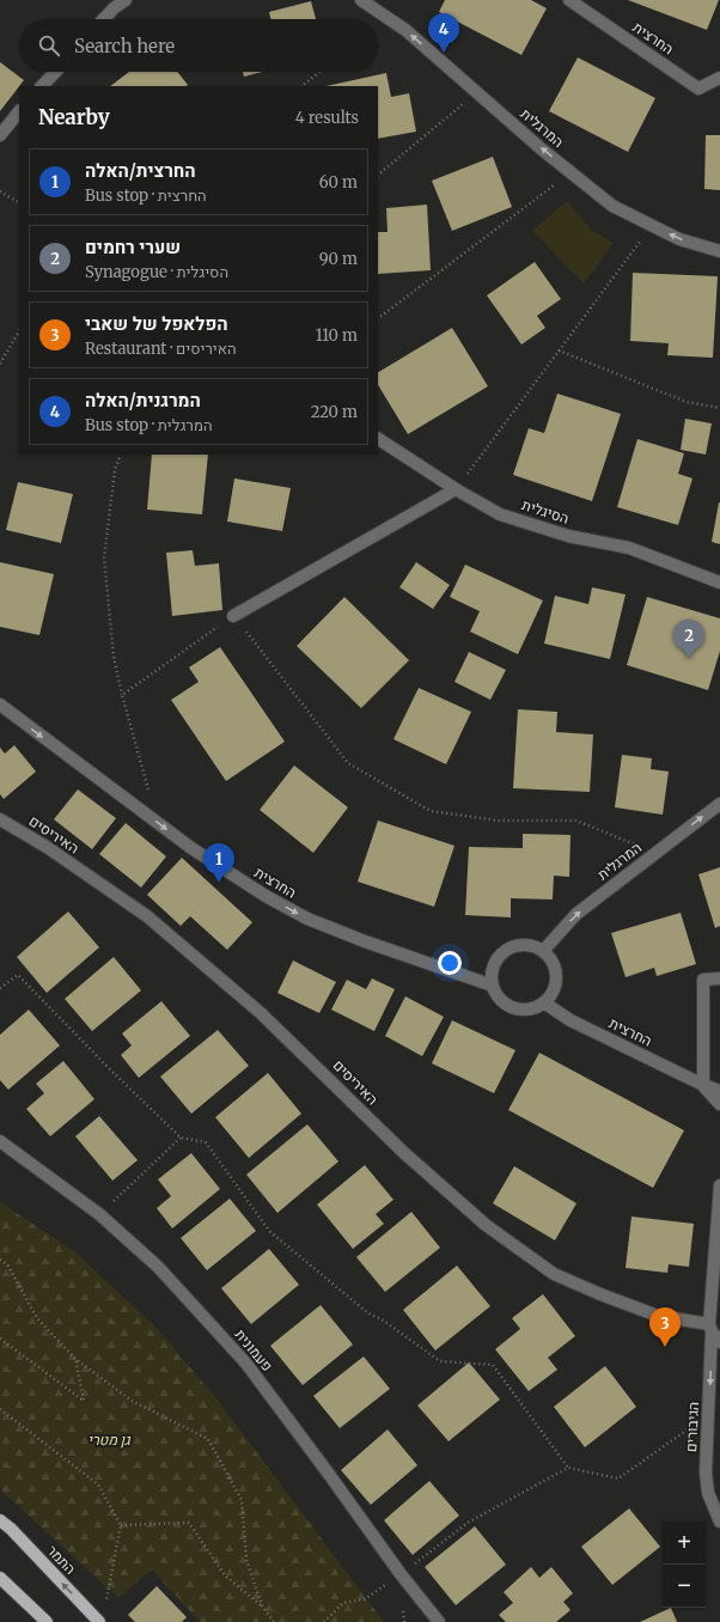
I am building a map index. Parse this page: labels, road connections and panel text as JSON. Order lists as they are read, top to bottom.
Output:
{
  "streets": {
    "main road": ["התמר"],
    "street": [
      "החרצית",
      "המרגלית",
      "הסיגלית",
      "האיריסים",
      "פעמונית",
      "הגיבורים"
    ]
  },
  "crossings": [
    ["החרצית", "המרגלית"],
    ["האיריסים", "הגיבורים"]
  ],
  "one_way": ["החרצית"],
  "parks": ["גן מטרי"],
  "page": {
    "pins": [
      "4",
      "2",
      "1",
      "3"
    ],
    "search": "Search here",
    "heading": ["Nearby", "4 results"],
    "list": [
      {
        "mark": "1",
        "name": "החרצית/האלה",
        "note": "Bus stop · החרצית",
        "value": "60 m"
      },
      {
        "mark": "2",
        "name": "שערי רחמים",
        "note": "Synagogue · הסיגלית",
        "value": "90 m"
      },
      {
        "mark": "3",
        "name": "הפלאפל של שאבי",
        "note": "Restaurant · האיריסים",
        "value": "110 m"
      },
      {
        "mark": "4",
        "name": "המרגנית/האלה",
        "note": "Bus stop · המרגלית",
        "value": "220 m"
      }
    ],
    "map_buttons": ["+", "−"]
  }
}
